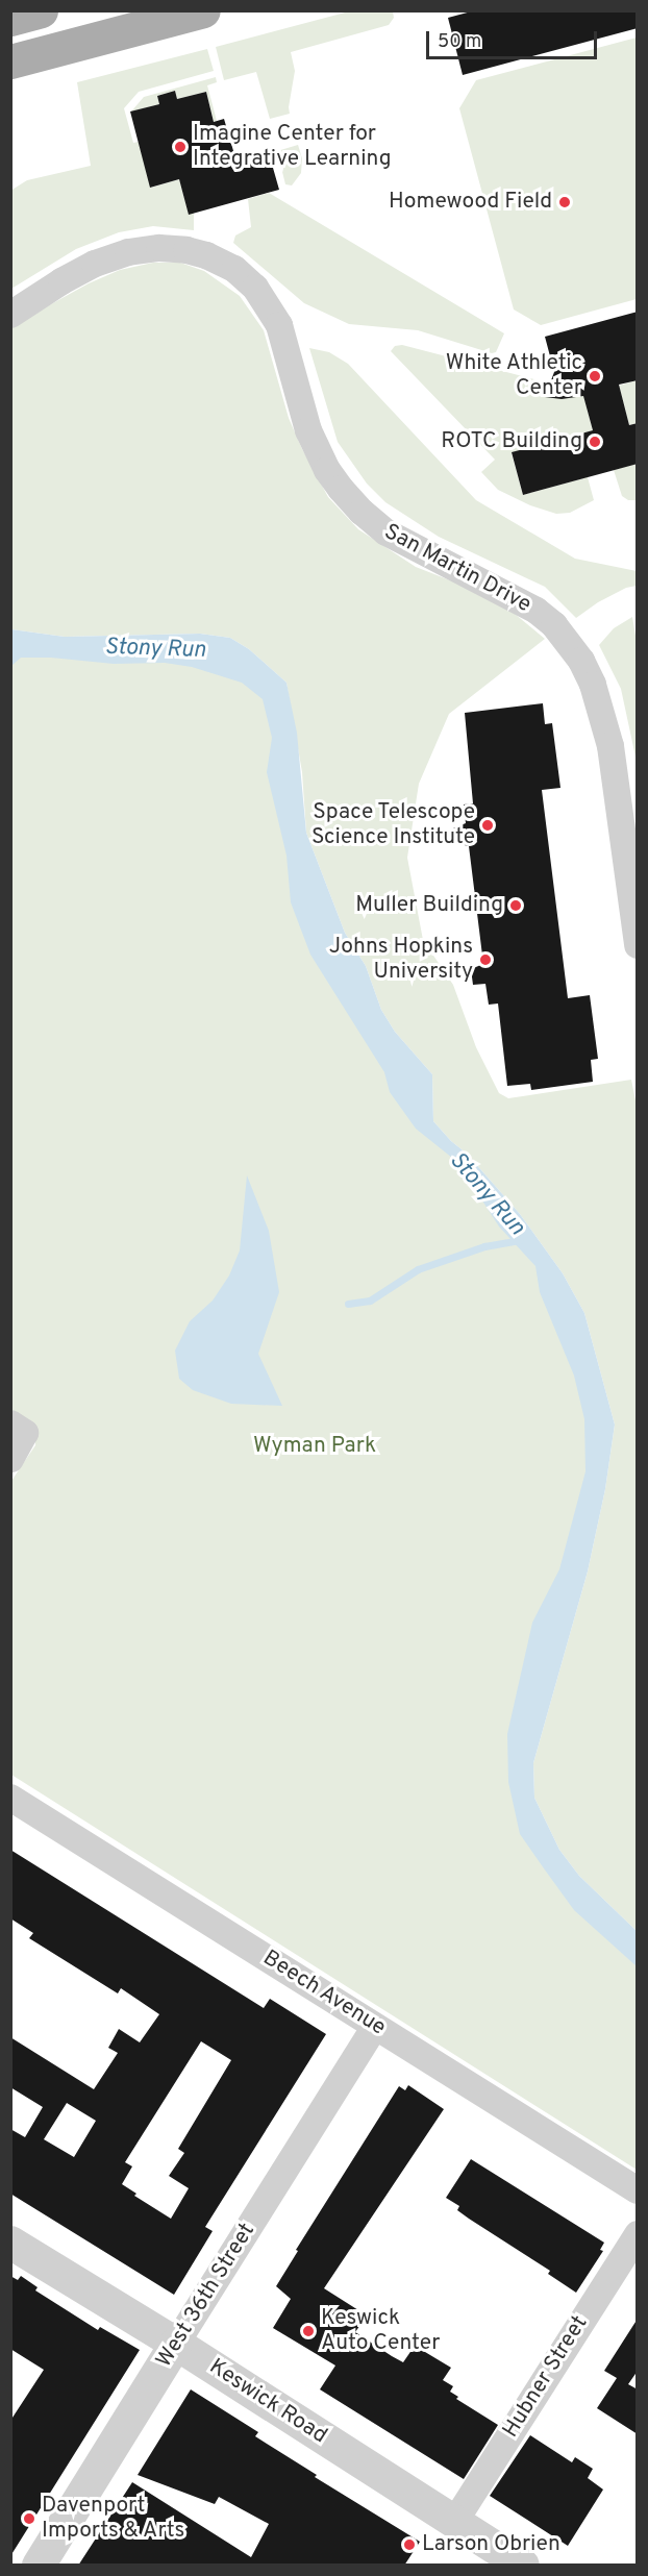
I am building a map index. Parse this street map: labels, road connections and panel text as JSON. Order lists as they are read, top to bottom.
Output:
{
  "streets": {
    "street": [
      "San Martin Drive",
      "Beech Avenue",
      "West 36th Street",
      "Hubner Street",
      "Keswick Road"
    ]
  },
  "crossings": [
    ["Beech Avenue", "West 36th Street"],
    ["West 36th Street", "Keswick Road"],
    ["Hubner Street", "Keswick Road"]
  ],
  "water": ["Stony Run"],
  "parks": ["Wyman Park"],
  "places": [
    "Imagine Center for Integrative Learning",
    "Homewood Field",
    "White Athletic Center",
    "ROTC Building",
    "Space Telescope Science Institute",
    "Muller Building",
    "Johns Hopkins University",
    "Keswick Auto Center",
    "Davenport Imports & Arts",
    "Larson Obrien"
  ],
  "scale_bar": "50 m"
}
